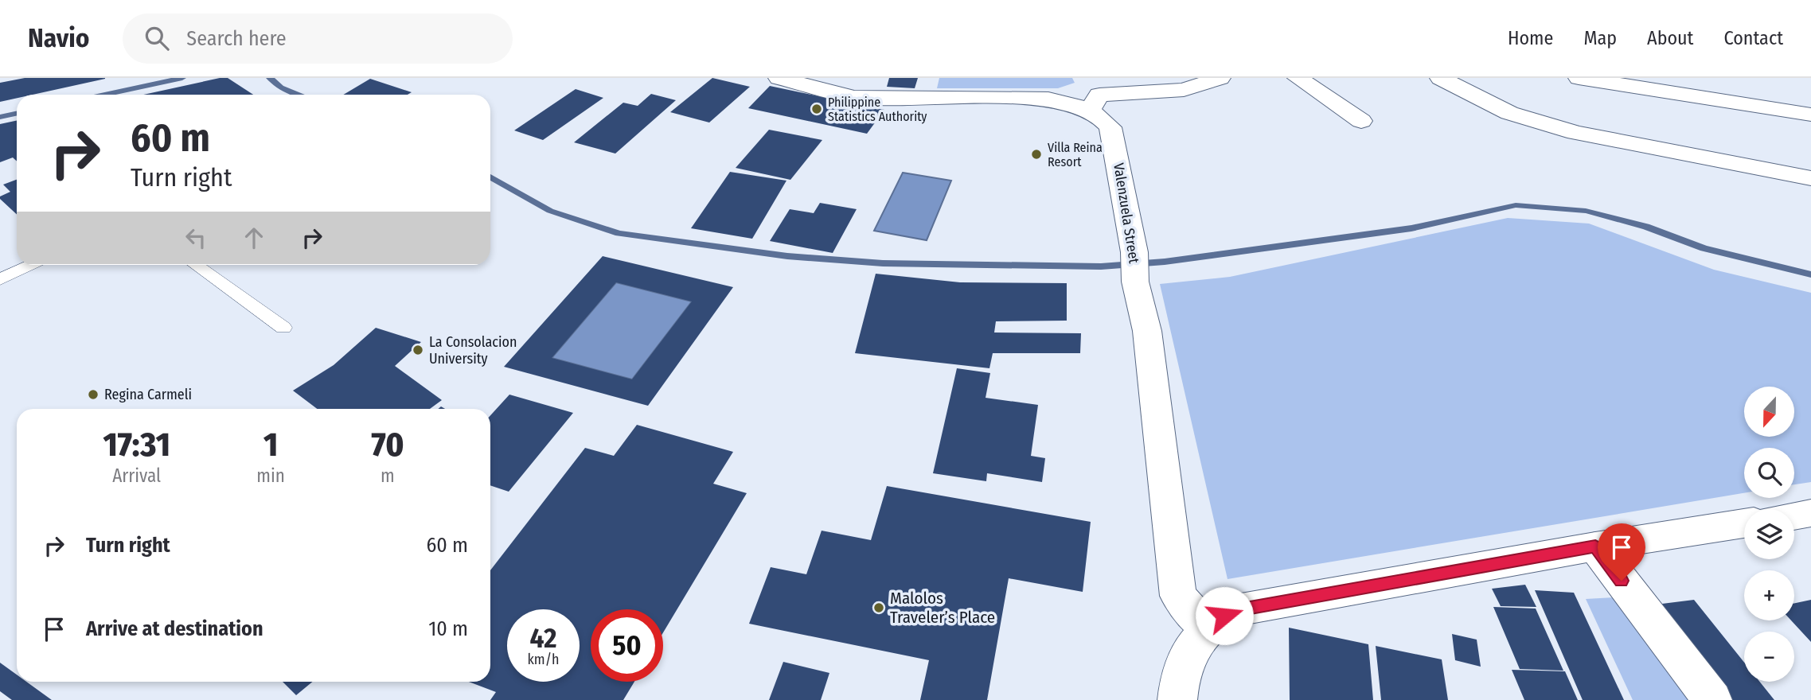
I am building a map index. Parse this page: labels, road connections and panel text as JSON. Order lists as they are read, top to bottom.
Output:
{
  "streets": {
    "street": ["Valenzuela Street"]
  },
  "places": [
    "Philippine Statistics Authority",
    "Villa Reina Resort",
    "La Consolacion University",
    "Regina Carmeli",
    "Malolos Traveler’s Place"
  ],
  "north": "bottom",
  "page": {
    "header": "Navio",
    "search": "Search here",
    "nav": [
      "Home",
      "Map",
      "About",
      "Contact"
    ],
    "turn": ["60 m", "Turn right"],
    "map_buttons": ["+", "−"],
    "eta": [
      "17:31",
      "Arrival",
      "1",
      "min",
      "70",
      "m"
    ],
    "list": [
      {
        "name": "Turn right",
        "value": "60 m"
      },
      {
        "name": "Arrive at destination",
        "value": "10 m"
      }
    ],
    "speed": "42 km/h",
    "limit": "50"
  }
}
